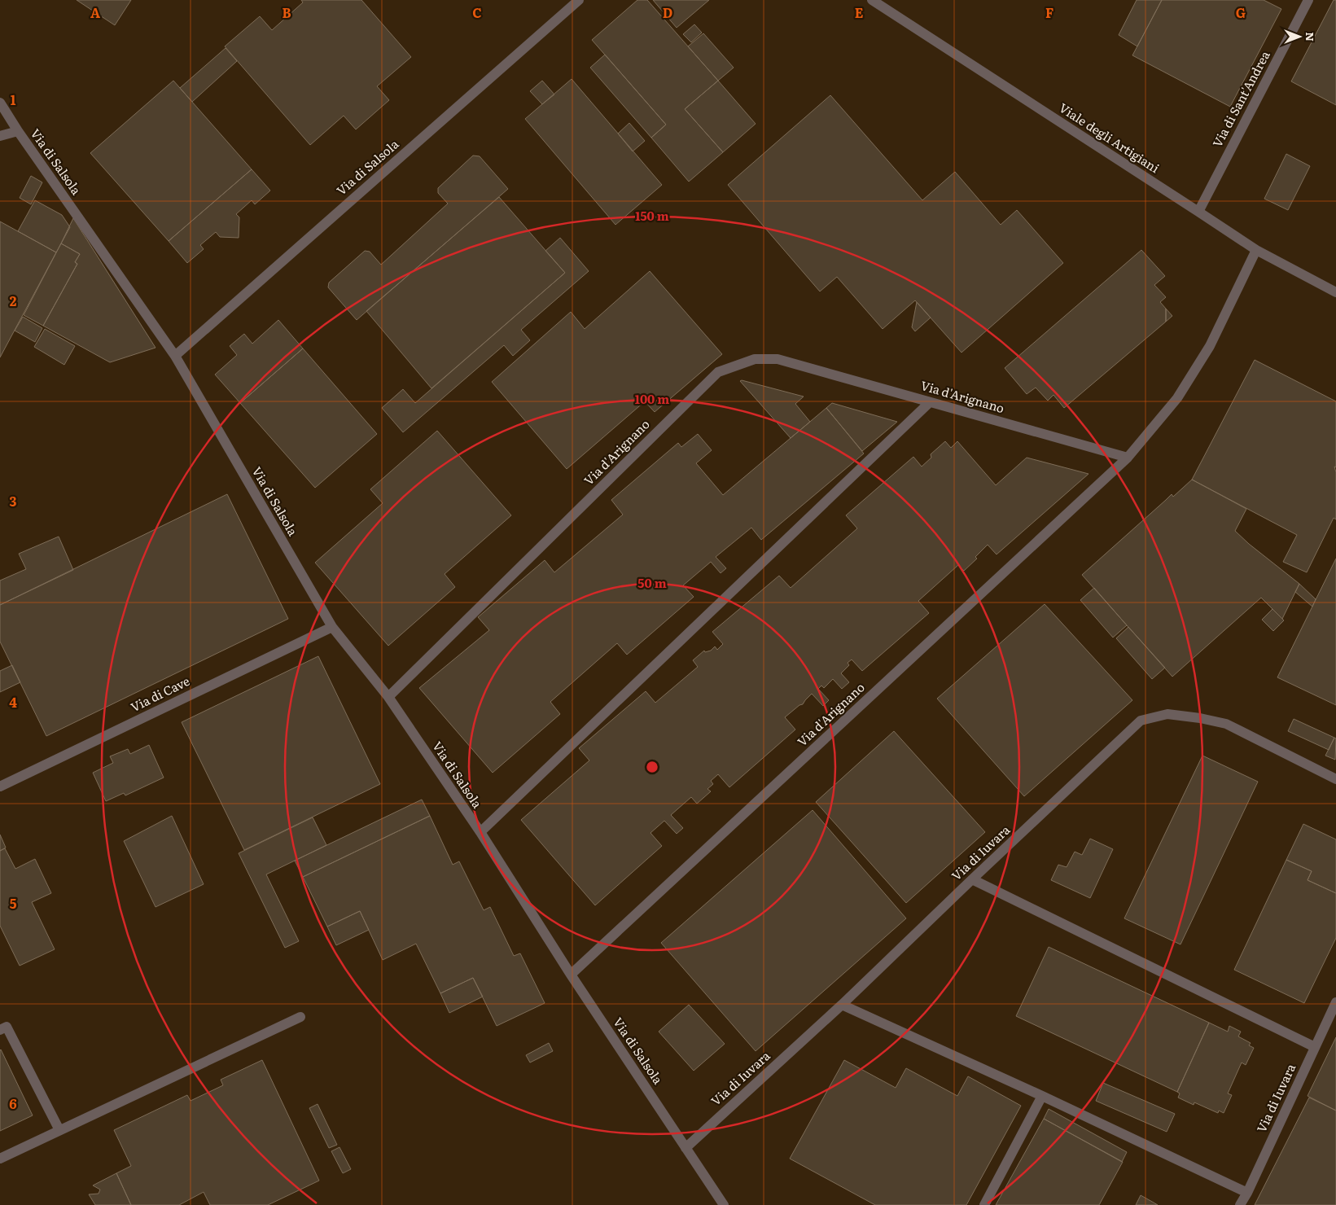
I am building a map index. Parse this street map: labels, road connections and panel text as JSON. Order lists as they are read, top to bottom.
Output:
{
  "streets": {
    "street": [
      "Via di Sant'Andrea",
      "Viale degli Artigiani",
      "Via di Salsola",
      "Via d'Arignano",
      "Via di Cave",
      "Via di Iuvara"
    ]
  },
  "crossings": [
    ["Via di Sant'Andrea", "Viale degli Artigiani"],
    ["Viale degli Artigiani", "Via d'Arignano"],
    ["Via di Salsola", "Via d'Arignano"],
    ["Via di Salsola", "Via di Cave"],
    ["Via di Salsola", "Via di Iuvara"]
  ],
  "north": "right",
  "grid": {
    "columns": [
      "A",
      "B",
      "C",
      "D",
      "E",
      "F",
      "G"
    ],
    "rows": [
      "1",
      "2",
      "3",
      "4",
      "5",
      "6"
    ]
  },
  "rings": ["150 m", "100 m", "50 m"]
}
